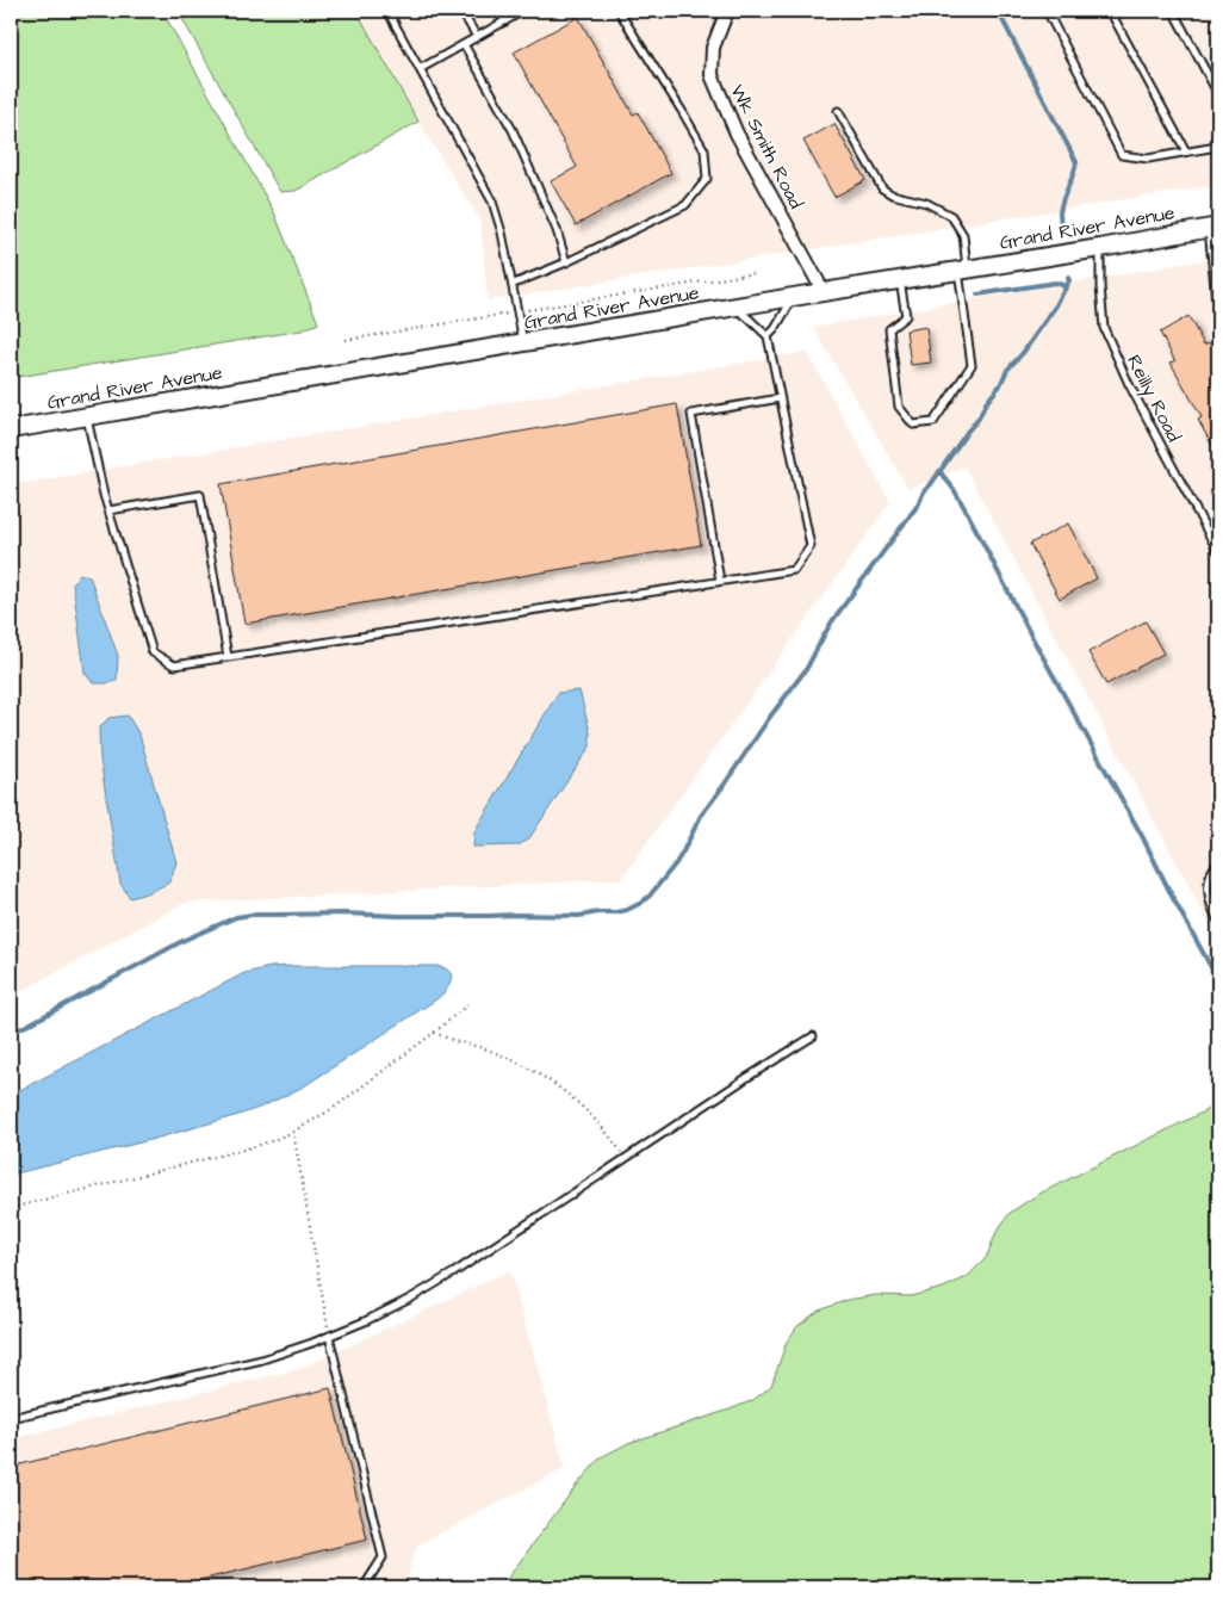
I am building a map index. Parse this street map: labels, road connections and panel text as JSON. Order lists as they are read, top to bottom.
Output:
{
  "streets": {
    "main road": ["Grand River Avenue"],
    "street": ["Wk Smith Road"],
    "lane": ["Reilly Road"]
  },
  "crossings": [
    ["Wk Smith Road", "Grand River Avenue"],
    ["Grand River Avenue", "Reilly Road"]
  ]
}
